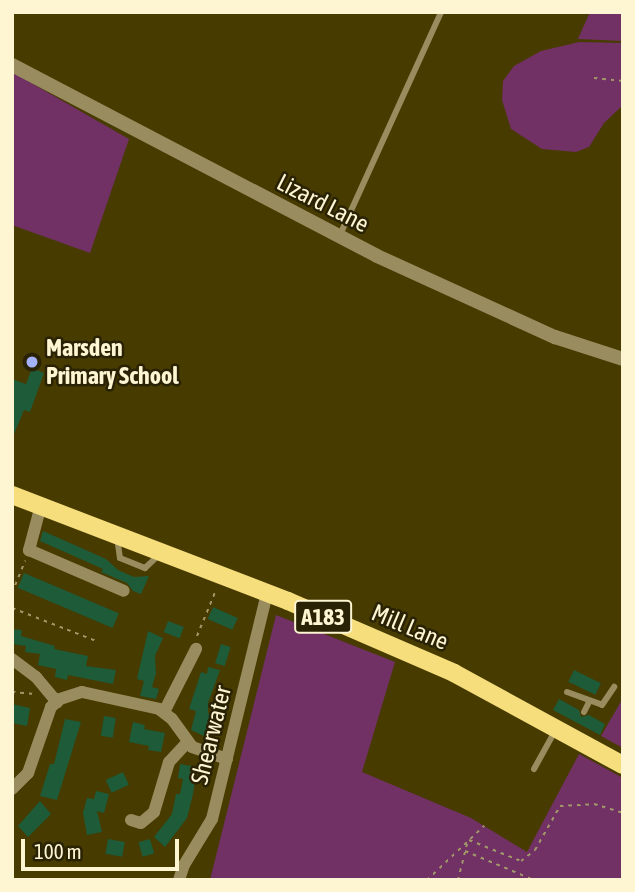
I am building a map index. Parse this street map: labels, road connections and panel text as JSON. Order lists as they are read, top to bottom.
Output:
{
  "streets": {
    "main road": ["A183", "Mill Lane"],
    "street": ["Lizard Lane", "Shearwater"]
  },
  "crossings": [
    ["Mill Lane", "Shearwater"]
  ],
  "places": ["Marsden Primary School"],
  "scale_bar": "100 m"
}
